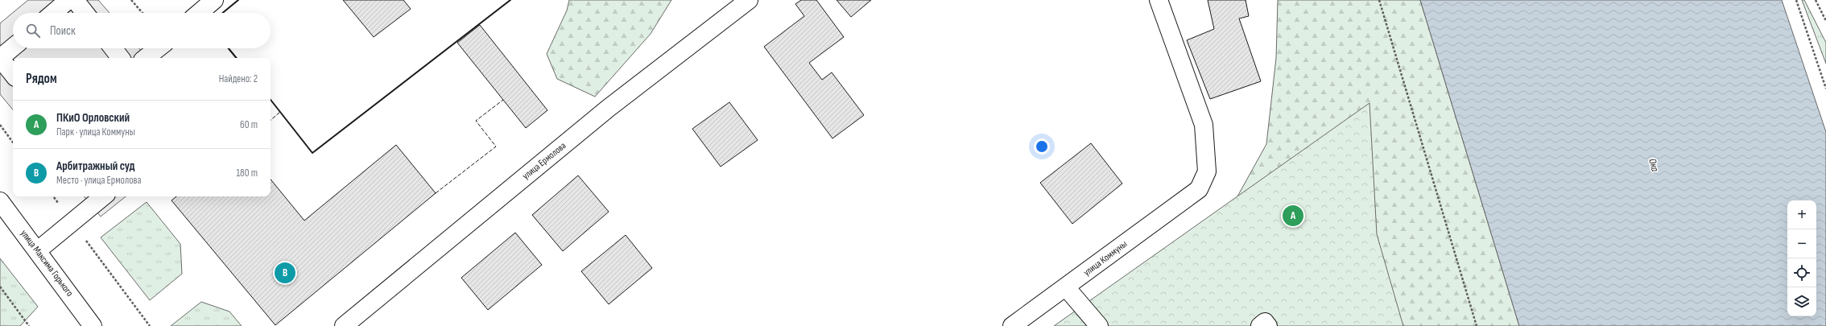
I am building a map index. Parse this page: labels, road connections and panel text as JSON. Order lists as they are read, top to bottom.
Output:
{
  "streets": {
    "street": ["улица Ермолова", "улица Коммуны", "улица Максима Горького"]
  },
  "water": ["Ока"],
  "page": {
    "search": "Поиск",
    "heading": ["Рядом", "Найдено: 2"],
    "list": [
      {
        "mark": "A",
        "name": "ПКиО Орловский",
        "note": "Парк · улица Коммуны",
        "value": "60 m"
      },
      {
        "mark": "B",
        "name": "Арбитражный суд",
        "note": "Место · улица Ермолова",
        "value": "180 m"
      }
    ],
    "map_buttons": ["+", "−"],
    "pins": ["A", "B"]
  }
}
